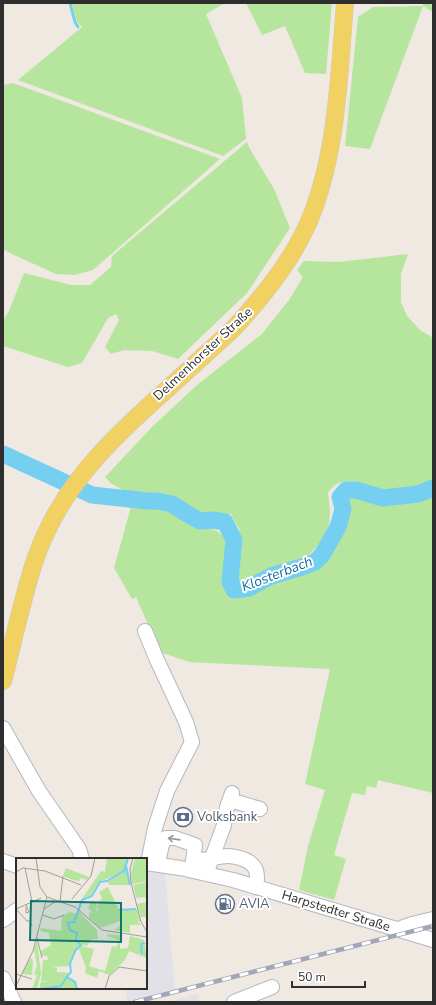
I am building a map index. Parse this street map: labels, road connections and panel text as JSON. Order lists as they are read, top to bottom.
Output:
{
  "streets": {
    "main road": ["Delmenhorster Straße"],
    "street": ["Harpstedter Straße"]
  },
  "water": ["Klosterbach"],
  "places": {
    "bank": ["Volksbank"],
    "fuel station": ["AVIA"]
  },
  "scale_bar": "50 m"
}
